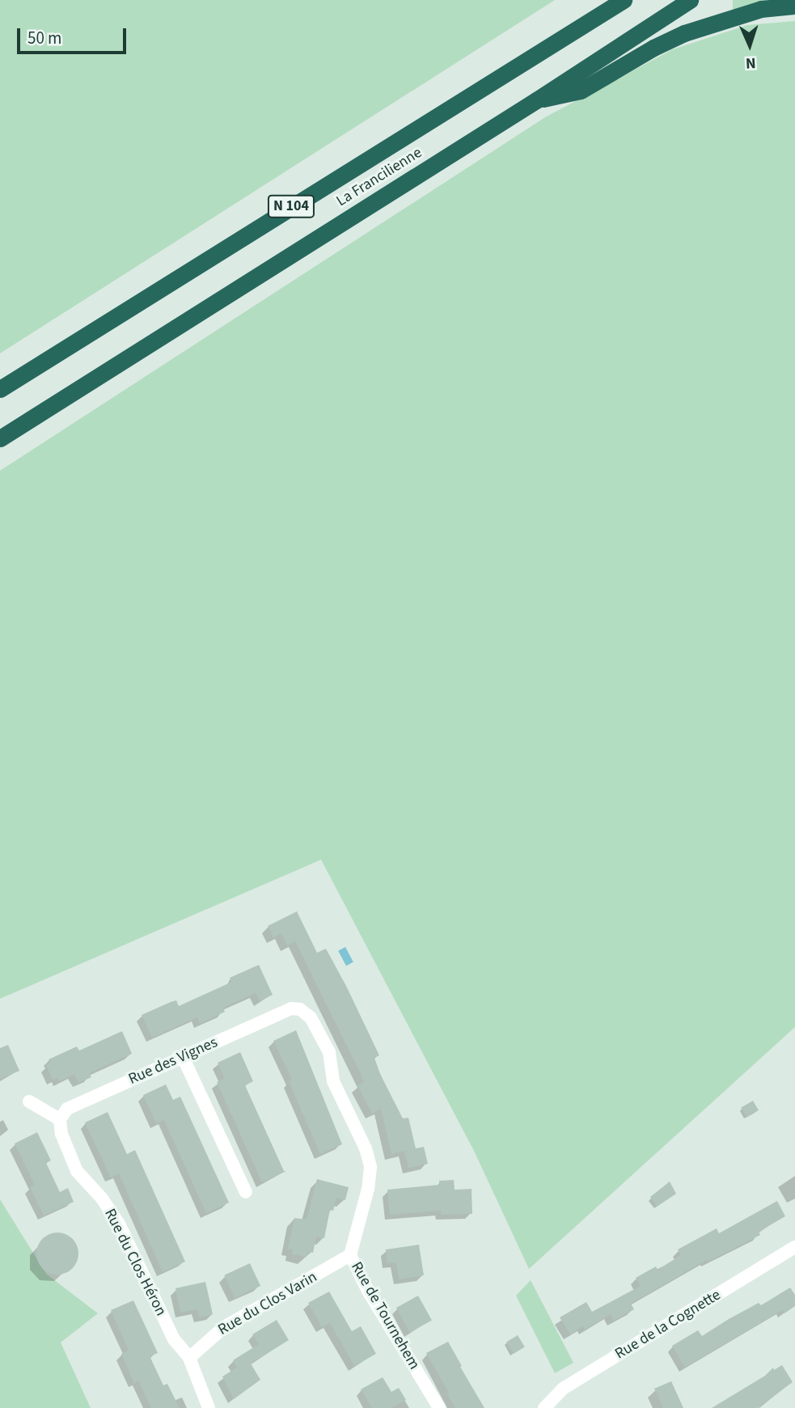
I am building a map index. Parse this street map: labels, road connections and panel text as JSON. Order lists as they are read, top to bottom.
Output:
{
  "streets": {
    "highway": ["La Francilienne", "N 104"],
    "street": [
      "Rue des Vignes",
      "Rue du Clos Héron",
      "Rue du Clos Varin",
      "Rue de Tournehem",
      "Rue de la Cognette"
    ]
  },
  "crossings": [
    ["Rue des Vignes", "Rue du Clos Héron"],
    ["Rue des Vignes", "Rue de Tournehem"],
    ["Rue du Clos Héron", "Rue du Clos Varin"],
    ["Rue du Clos Varin", "Rue de Tournehem"]
  ],
  "scale_bar": "50 m",
  "north": "bottom"
}
